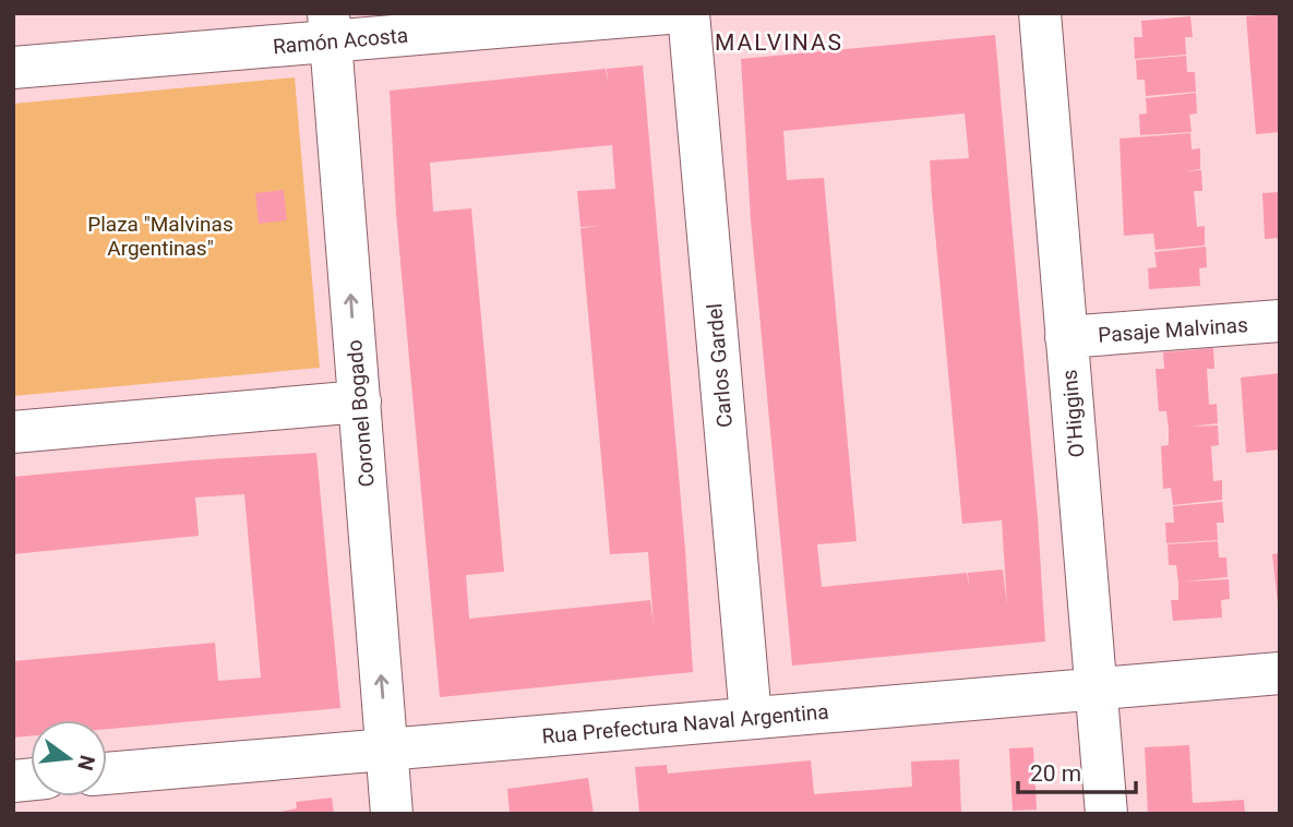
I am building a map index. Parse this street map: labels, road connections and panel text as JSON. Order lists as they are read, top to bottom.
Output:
{
  "streets": {
    "street": [
      "Ramón Acosta",
      "Pasaje Malvinas",
      "Carlos Gardel",
      "Coronel Bogado",
      "O'Higgins",
      "Rua Prefectura Naval Argentina"
    ]
  },
  "crossings": [
    ["Ramón Acosta", "Coronel Bogado"],
    ["Pasaje Malvinas", "O'Higgins"],
    ["Carlos Gardel", "Rua Prefectura Naval Argentina"],
    ["Coronel Bogado", "Rua Prefectura Naval Argentina"],
    ["O'Higgins", "Rua Prefectura Naval Argentina"]
  ],
  "one_way": ["Coronel Bogado"],
  "districts": ["MALVINAS"],
  "parks": ["Plaza \"Malvinas Argentinas\""],
  "scale_bar": "20 m",
  "north": "right"
}
